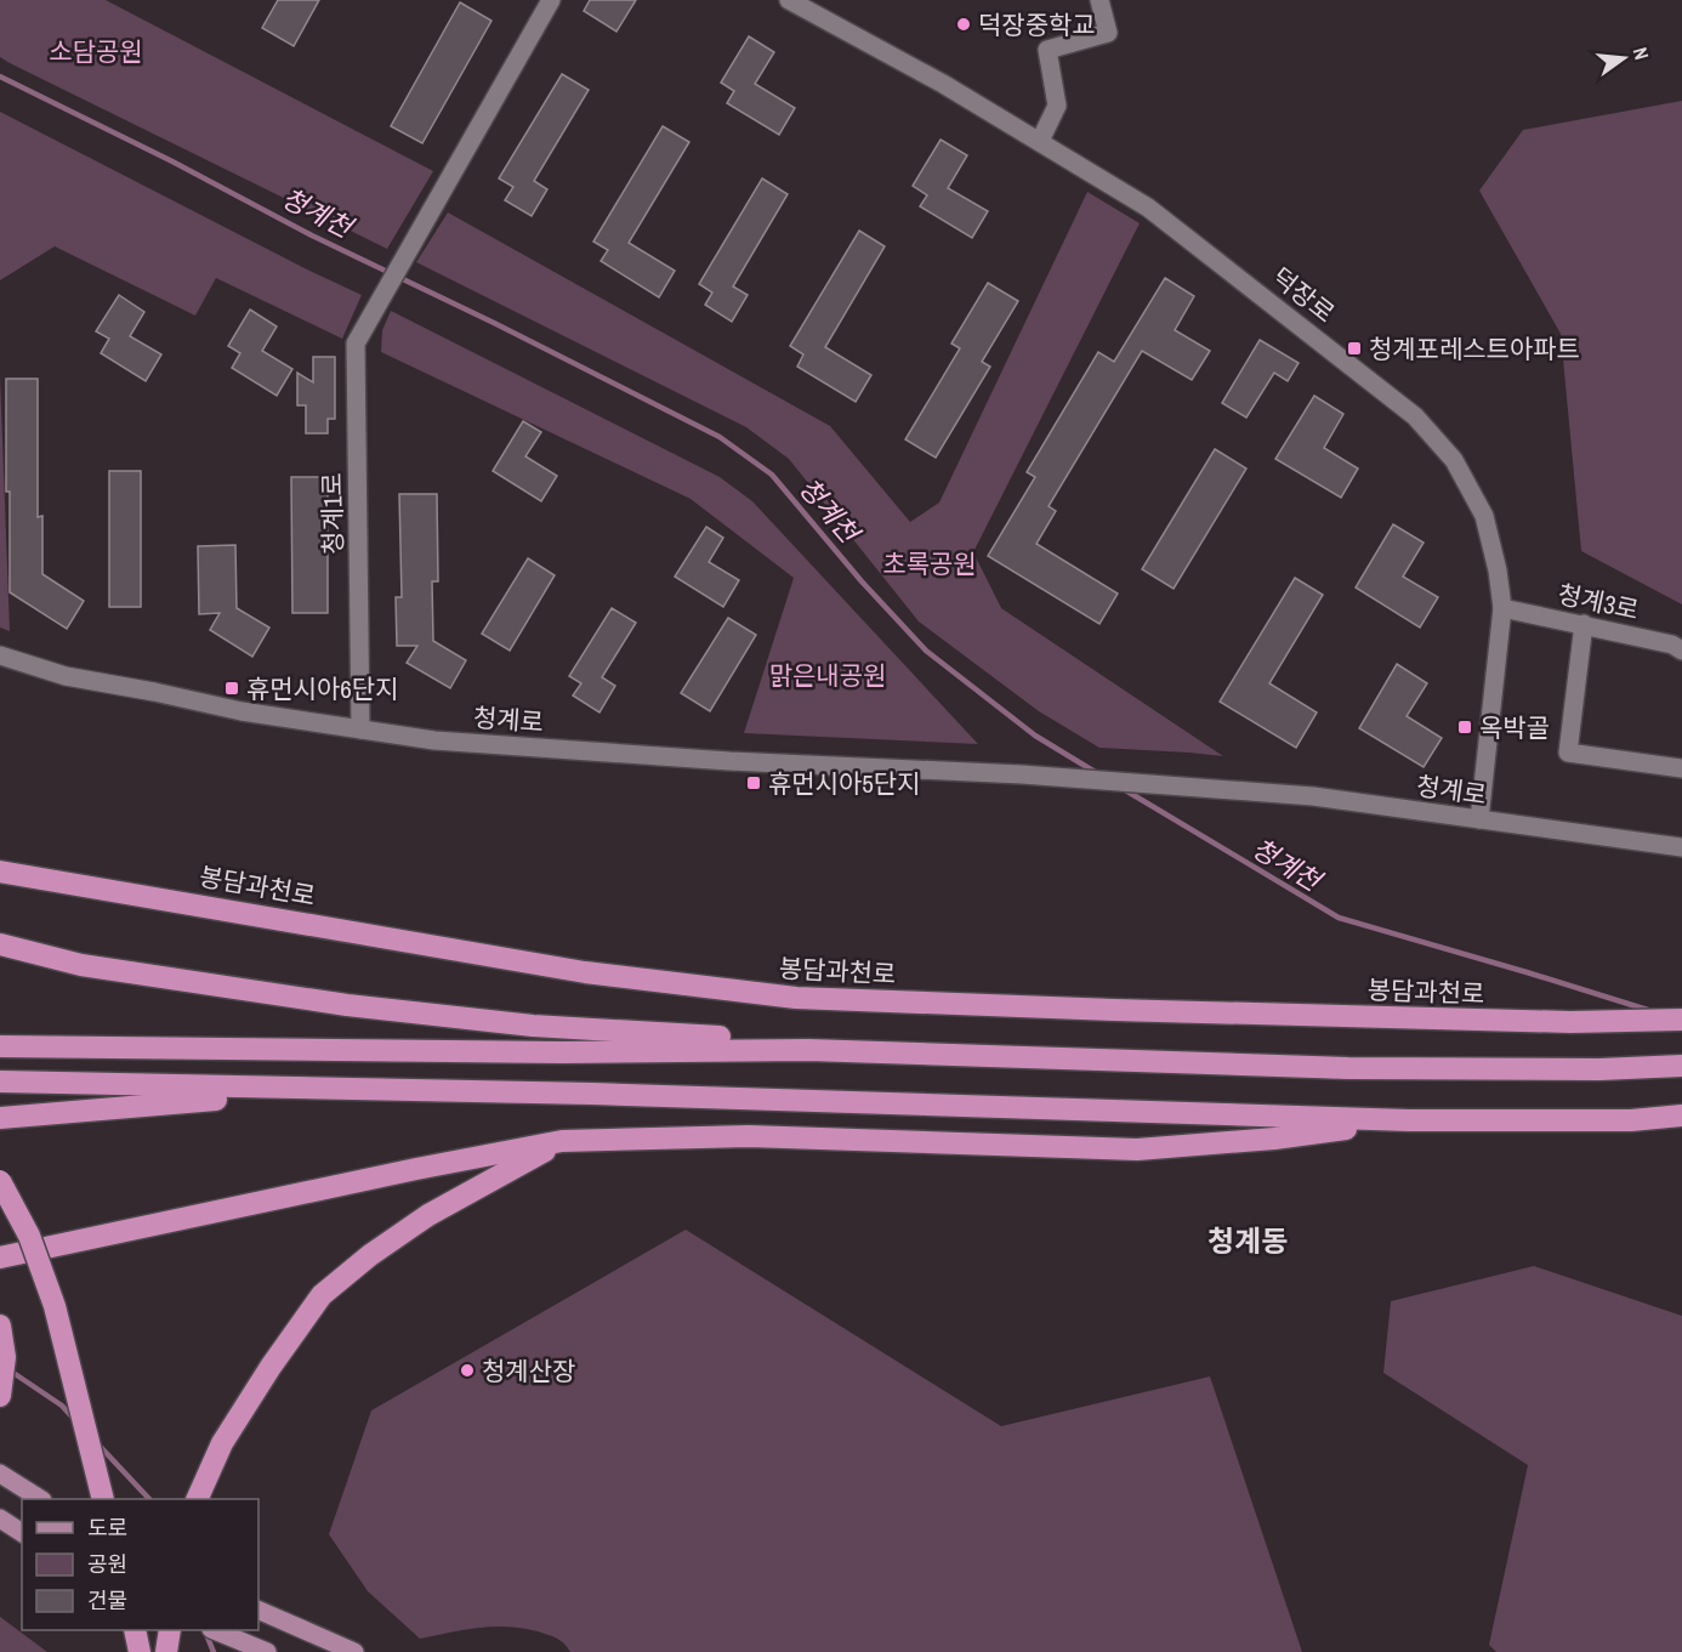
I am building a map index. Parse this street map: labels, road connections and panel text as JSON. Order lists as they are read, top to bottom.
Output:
{
  "streets": {
    "highway": ["봉담과천로"],
    "street": [
      "덕장로",
      "청계1로",
      "청계3로",
      "청계로"
    ]
  },
  "crossings": [
    ["덕장로", "청계3로"],
    ["덕장로", "청계로"],
    ["청계1로", "청계로"]
  ],
  "districts": ["청계동"],
  "water": ["청계천"],
  "parks": ["소담공원", "초록공원", "맑은내공원"],
  "places": {
    "other": ["덕장중학교", "청계산장"],
    "transit": [
      "청계포레스트아파트",
      "휴먼시아6단지",
      "옥박골",
      "휴먼시아5단지"
    ]
  },
  "legend": ["도로", "공원", "건물"],
  "north": "right"
}
